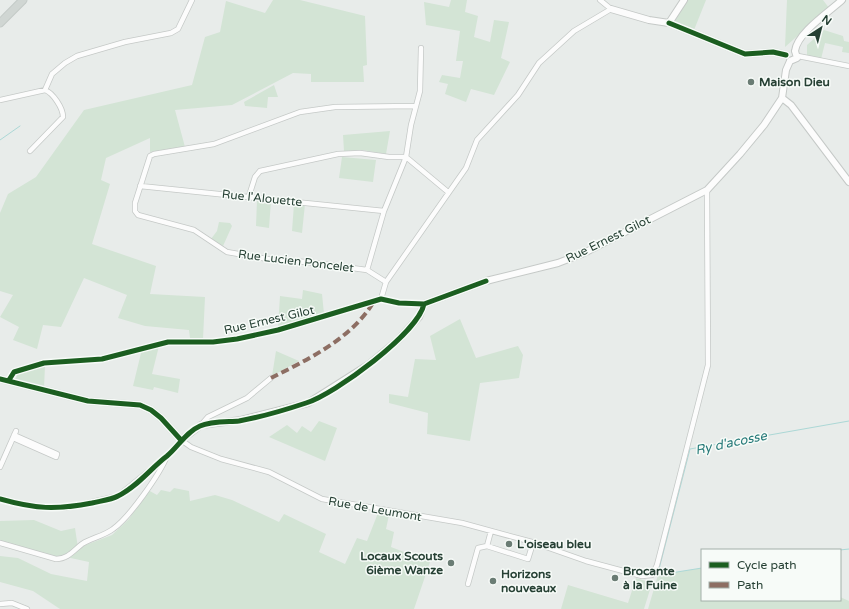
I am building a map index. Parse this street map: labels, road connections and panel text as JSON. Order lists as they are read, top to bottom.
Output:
{
  "streets": {
    "street": [
      "Rue l'Alouette",
      "Rue Ernest Gilot",
      "Rue Lucien Poncelet",
      "Rue de Leumont"
    ]
  },
  "crossings": [
    ["Rue l'Alouette", "Rue Lucien Poncelet"],
    ["Rue Ernest Gilot", "Rue de Leumont"]
  ],
  "water": ["Ry d'acosse"],
  "places": [
    "Maison Dieu",
    "L'oiseau bleu",
    "Locaux Scouts 6ième Wanze",
    "Brocante à la Fuine",
    "Horizons nouveaux"
  ],
  "legend": ["Cycle path", "Path"],
  "north": "top right"
}
